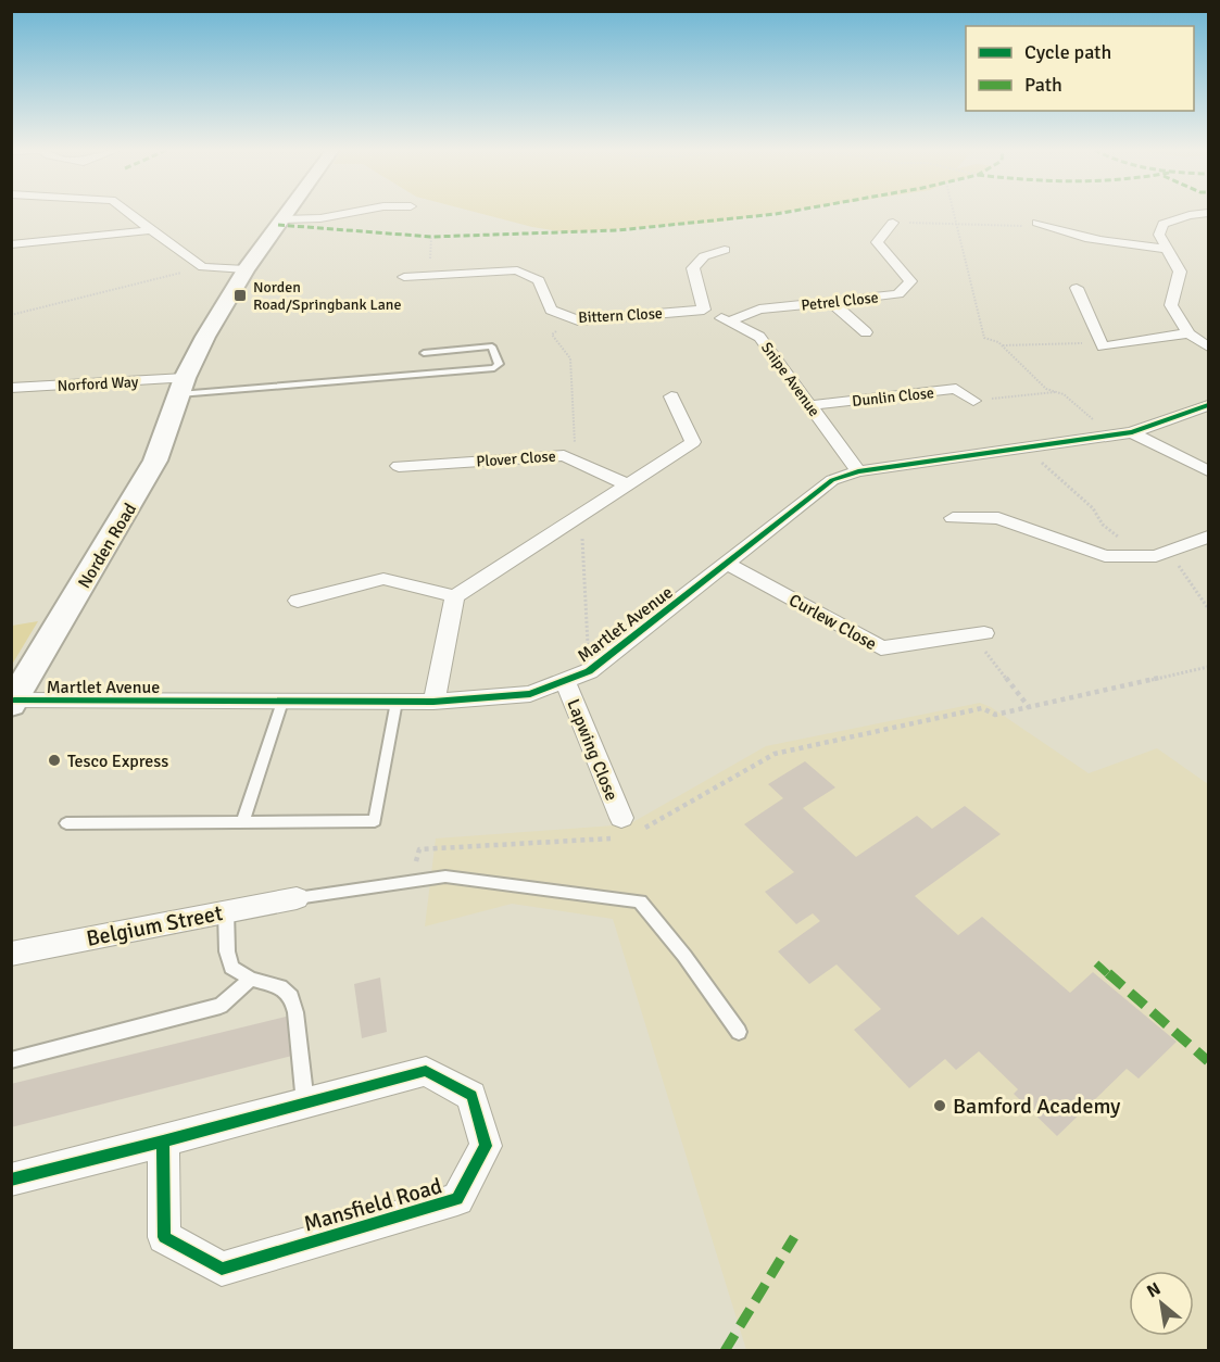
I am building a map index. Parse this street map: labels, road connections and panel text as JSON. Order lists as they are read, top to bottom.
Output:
{
  "streets": {
    "street": [
      "Petrel Close",
      "Bittern Close",
      "Snipe Avenue",
      "Norford Way",
      "Dunlin Close",
      "Plover Close",
      "Norden Road",
      "Curlew Close",
      "Martlet Avenue",
      "Lapwing Close",
      "Belgium Street",
      "Mansfield Road"
    ]
  },
  "crossings": [
    ["Petrel Close", "Snipe Avenue"],
    ["Bittern Close", "Snipe Avenue"],
    ["Snipe Avenue", "Dunlin Close"],
    ["Snipe Avenue", "Martlet Avenue"],
    ["Norford Way", "Norden Road"],
    ["Norden Road", "Martlet Avenue"],
    ["Curlew Close", "Martlet Avenue"],
    ["Martlet Avenue", "Lapwing Close"]
  ],
  "places": {
    "transit": ["Norden Road/Springbank Lane"],
    "other": ["Tesco Express", "Bamford Academy"]
  },
  "legend": ["Cycle path", "Path"],
  "north": "top left"
}
